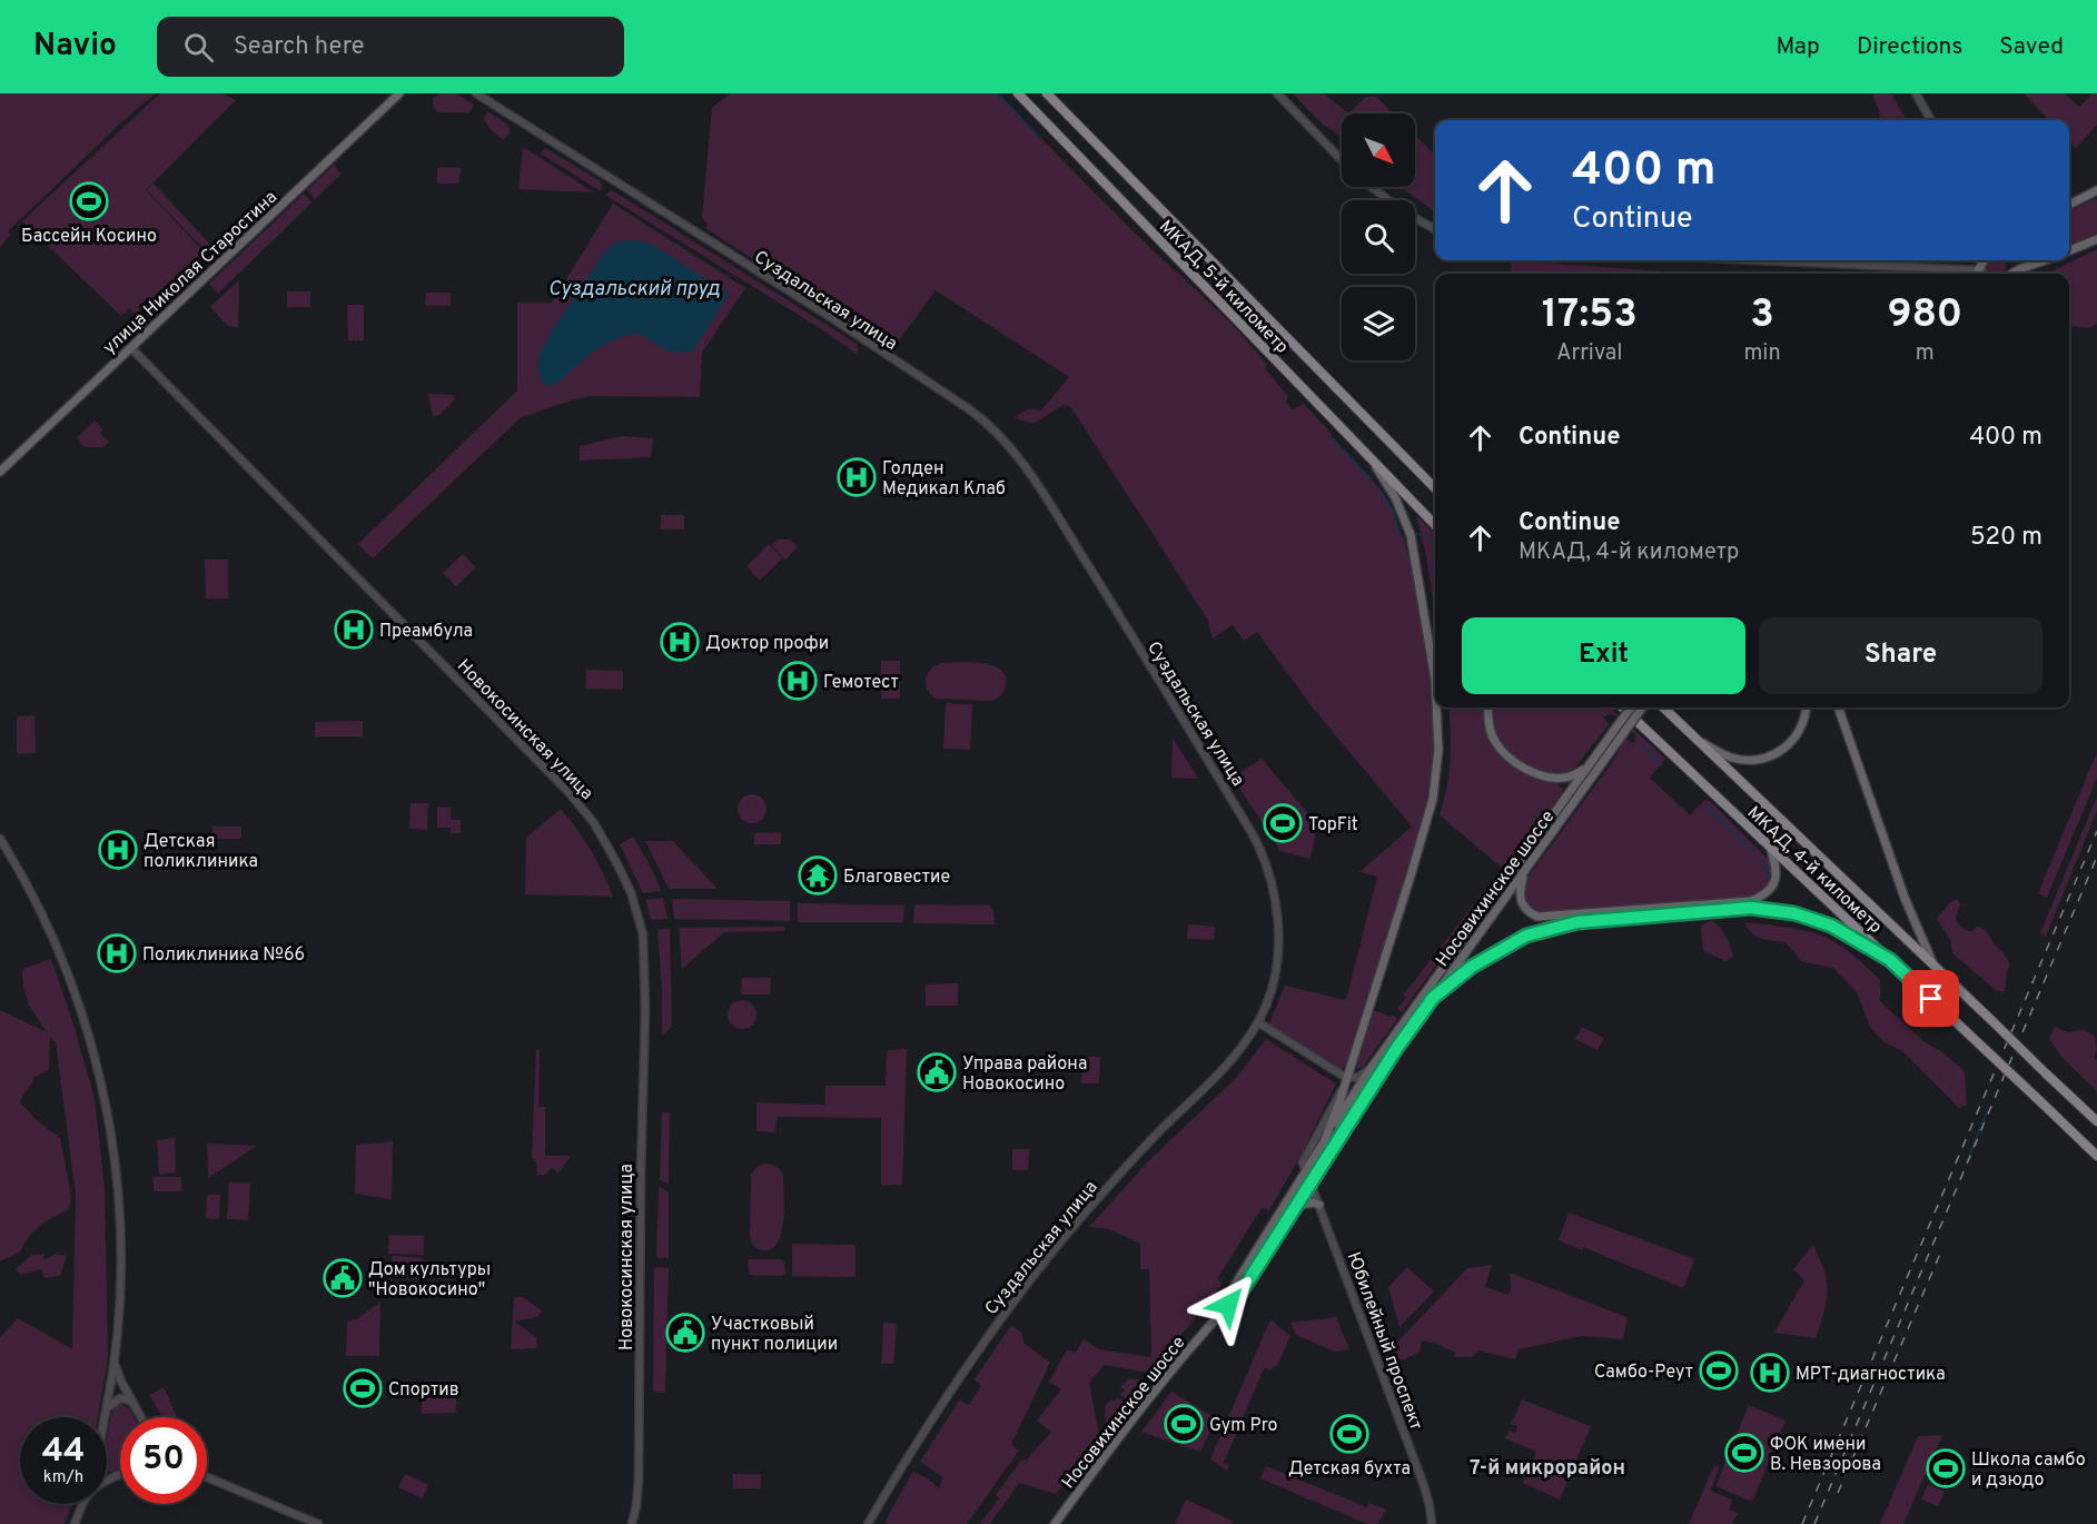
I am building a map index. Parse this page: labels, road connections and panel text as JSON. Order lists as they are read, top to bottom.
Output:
{
  "streets": {
    "highway": ["МКАД, 5-й километр", "МКАД, 4-й километр"],
    "main road": ["улица Николая Старостина", "Носовихинское шоссе"],
    "street": ["Суздальская улица", "Новокосинская улица", "Юбилейный проспект"]
  },
  "crossings": [
    ["улица Николая Старостина", "Новокосинская улица"],
    ["Носовихинское шоссе", "Юбилейный проспект"]
  ],
  "districts": ["7-й микрорайон"],
  "water": ["Суздальский пруд"],
  "places": {
    "sports": [
      "Бассейн Косино",
      "TopFit",
      "Самбо-Реут",
      "Спортив",
      "Gym Pro",
      "Детская бухта",
      "ФОК имени В. Невзорова",
      "Школа самбо и дзюдо"
    ],
    "hospital": [
      "Голден Медикал Клаб",
      "Преамбула",
      "Доктор профи",
      "Гемотест",
      "Детская поликлиника",
      "Поликлиника №66",
      "МРТ-диагностика"
    ],
    "temple": ["Благовестие"],
    "public building": ["Управа района Новокосино", "Дом культуры \"Новокосино\"", "Участковый пункт полиции"]
  },
  "north": "bottom right",
  "page": {
    "header": "Navio",
    "search": "Search here",
    "nav": ["Map", "Directions", "Saved"],
    "turn": ["400 m", "Continue"],
    "eta": [
      "17:53",
      "Arrival",
      "3",
      "min",
      "980",
      "m"
    ],
    "list": [
      {
        "name": "Continue",
        "value": "400 m"
      },
      {
        "name": "Continue",
        "note": "МКАД, 4-й километр",
        "value": "520 m"
      }
    ],
    "buttons": ["Exit", "Share"],
    "speed": "44 km/h",
    "limit": "50"
  }
}
